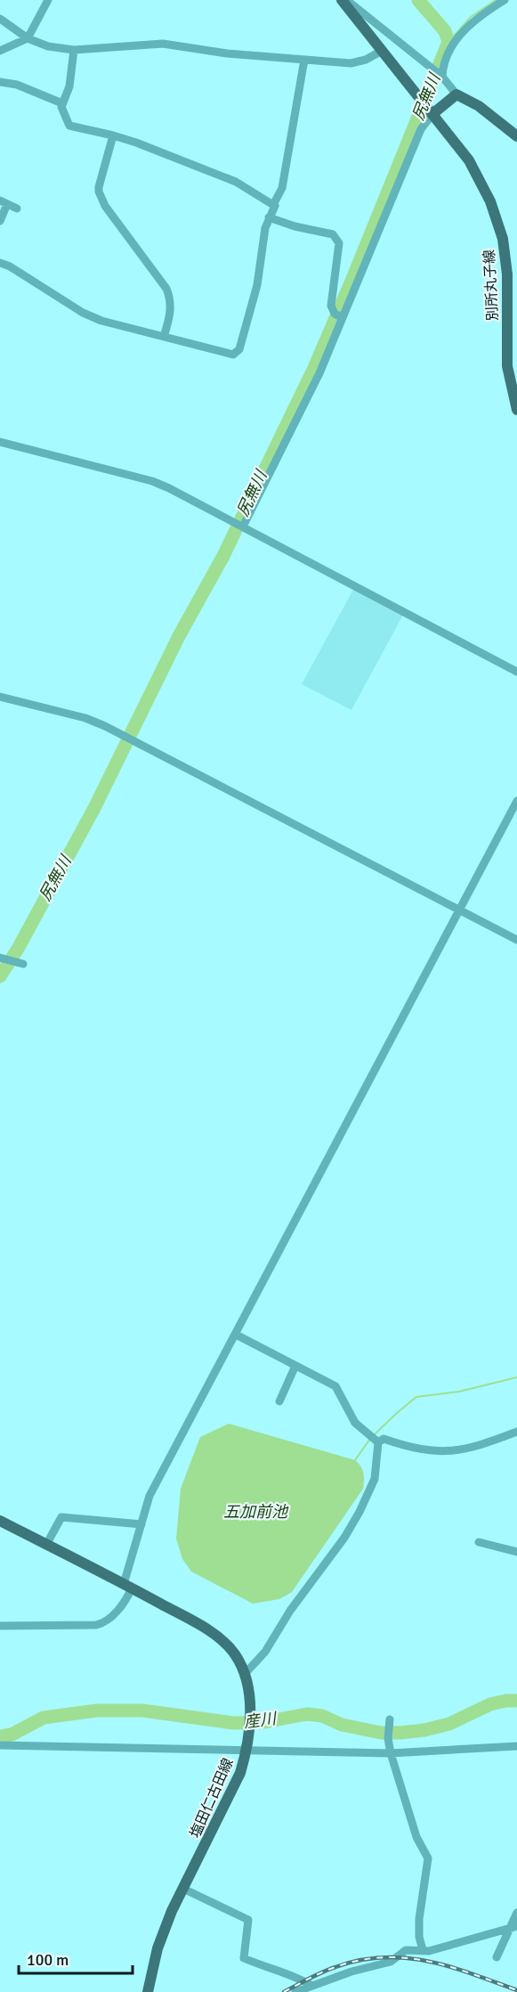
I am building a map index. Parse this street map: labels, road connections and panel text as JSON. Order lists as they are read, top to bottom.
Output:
{
  "streets": {
    "main road": ["別所丸子線", "塩田仁古田線"]
  },
  "water": ["尻無川", "五加前池", "産川"],
  "scale_bar": "100 m"
}
